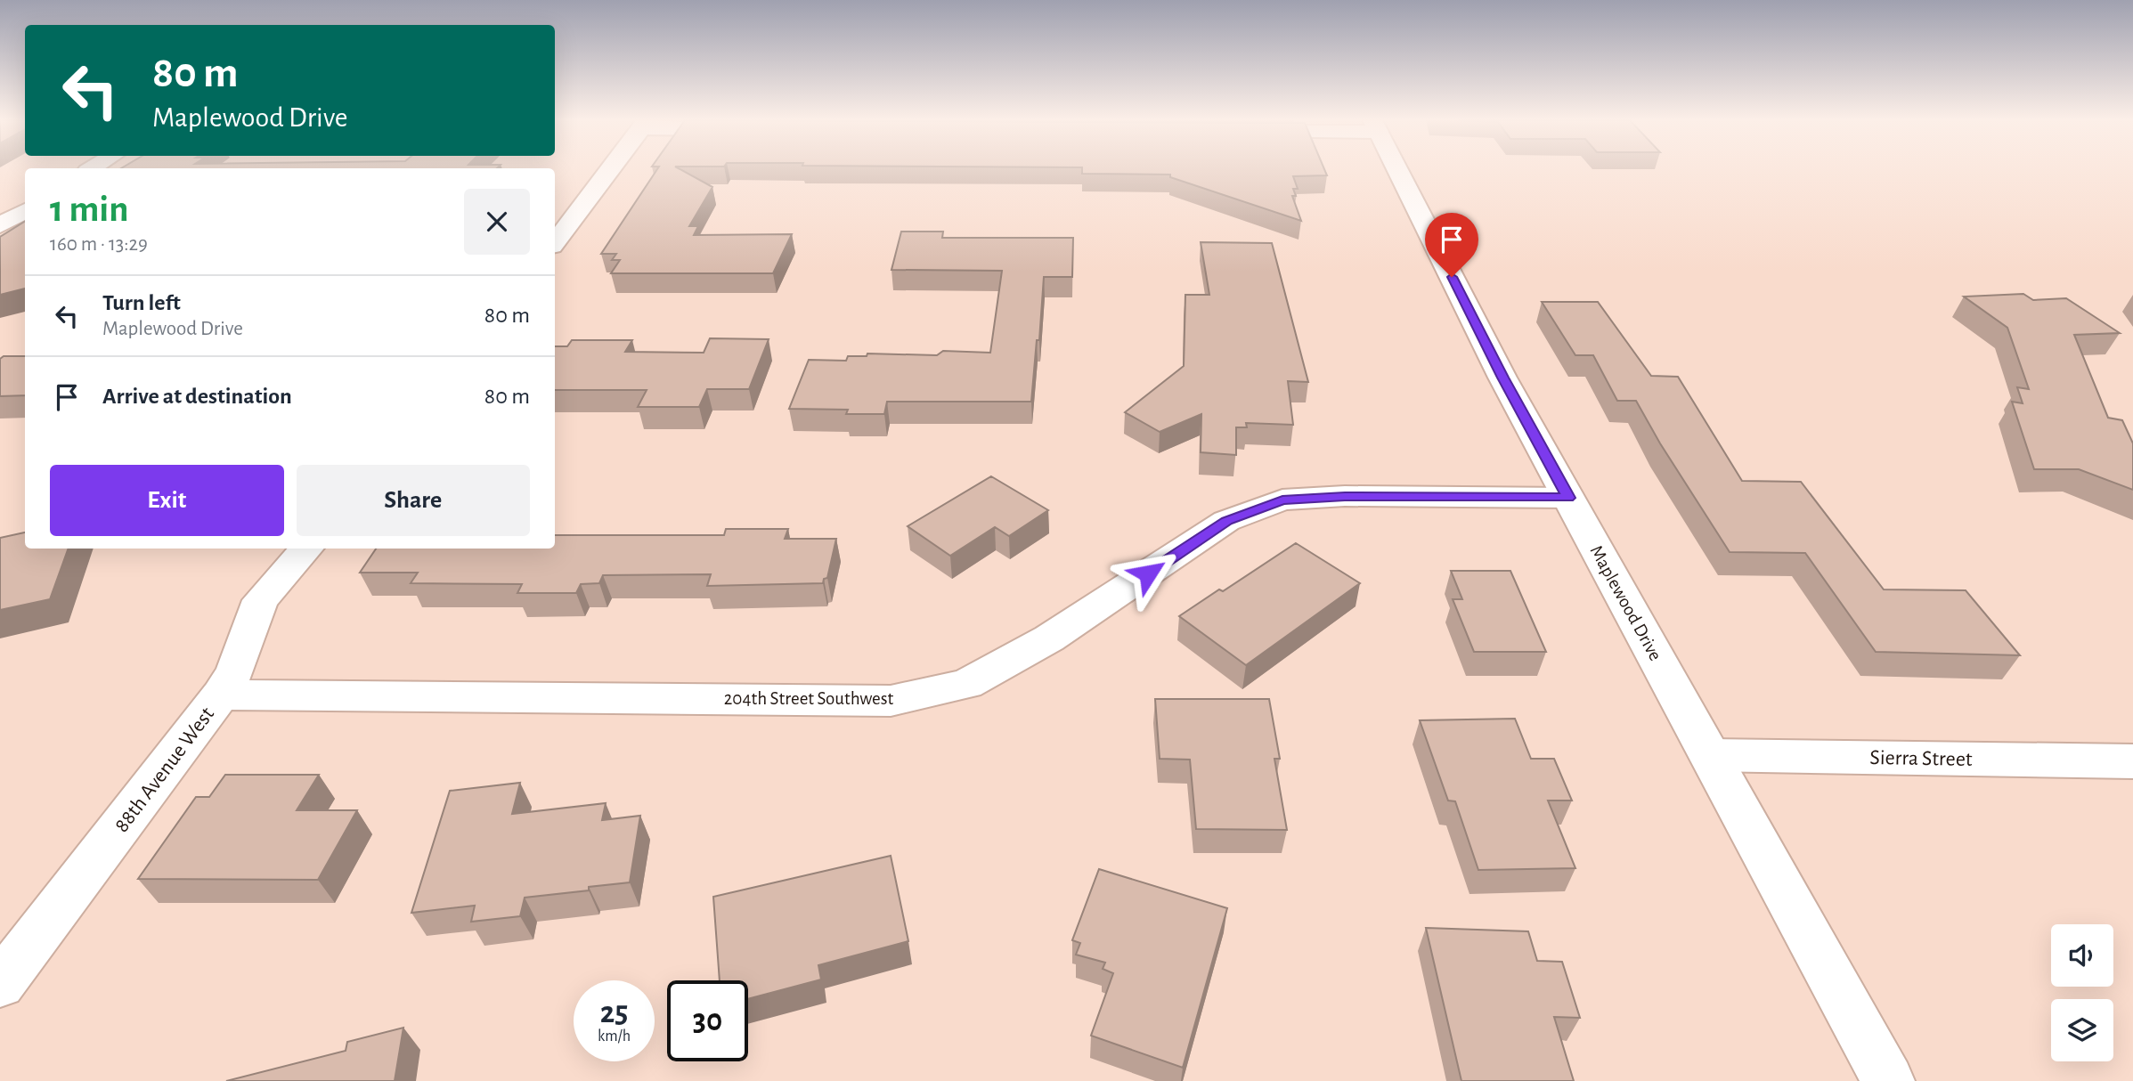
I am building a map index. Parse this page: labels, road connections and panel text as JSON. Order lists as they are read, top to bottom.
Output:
{
  "streets": {
    "street": [
      "Maplewood Drive",
      "204th Street Southwest",
      "Sierra Street",
      "88th Avenue West"
    ]
  },
  "crossings": [
    ["Maplewood Drive", "204th Street Southwest"],
    ["Maplewood Drive", "Sierra Street"],
    ["204th Street Southwest", "88th Avenue West"]
  ],
  "page": {
    "turn": ["80 m", "Maplewood Drive"],
    "heading": ["1 min", "160 m · 13:29"],
    "list": [
      {
        "name": "Turn left",
        "note": "Maplewood Drive",
        "value": "80 m"
      },
      {
        "name": "Arrive at destination",
        "value": "80 m"
      }
    ],
    "buttons": ["Exit", "Share"],
    "speed": "25 km/h",
    "limit": "30"
  }
}
